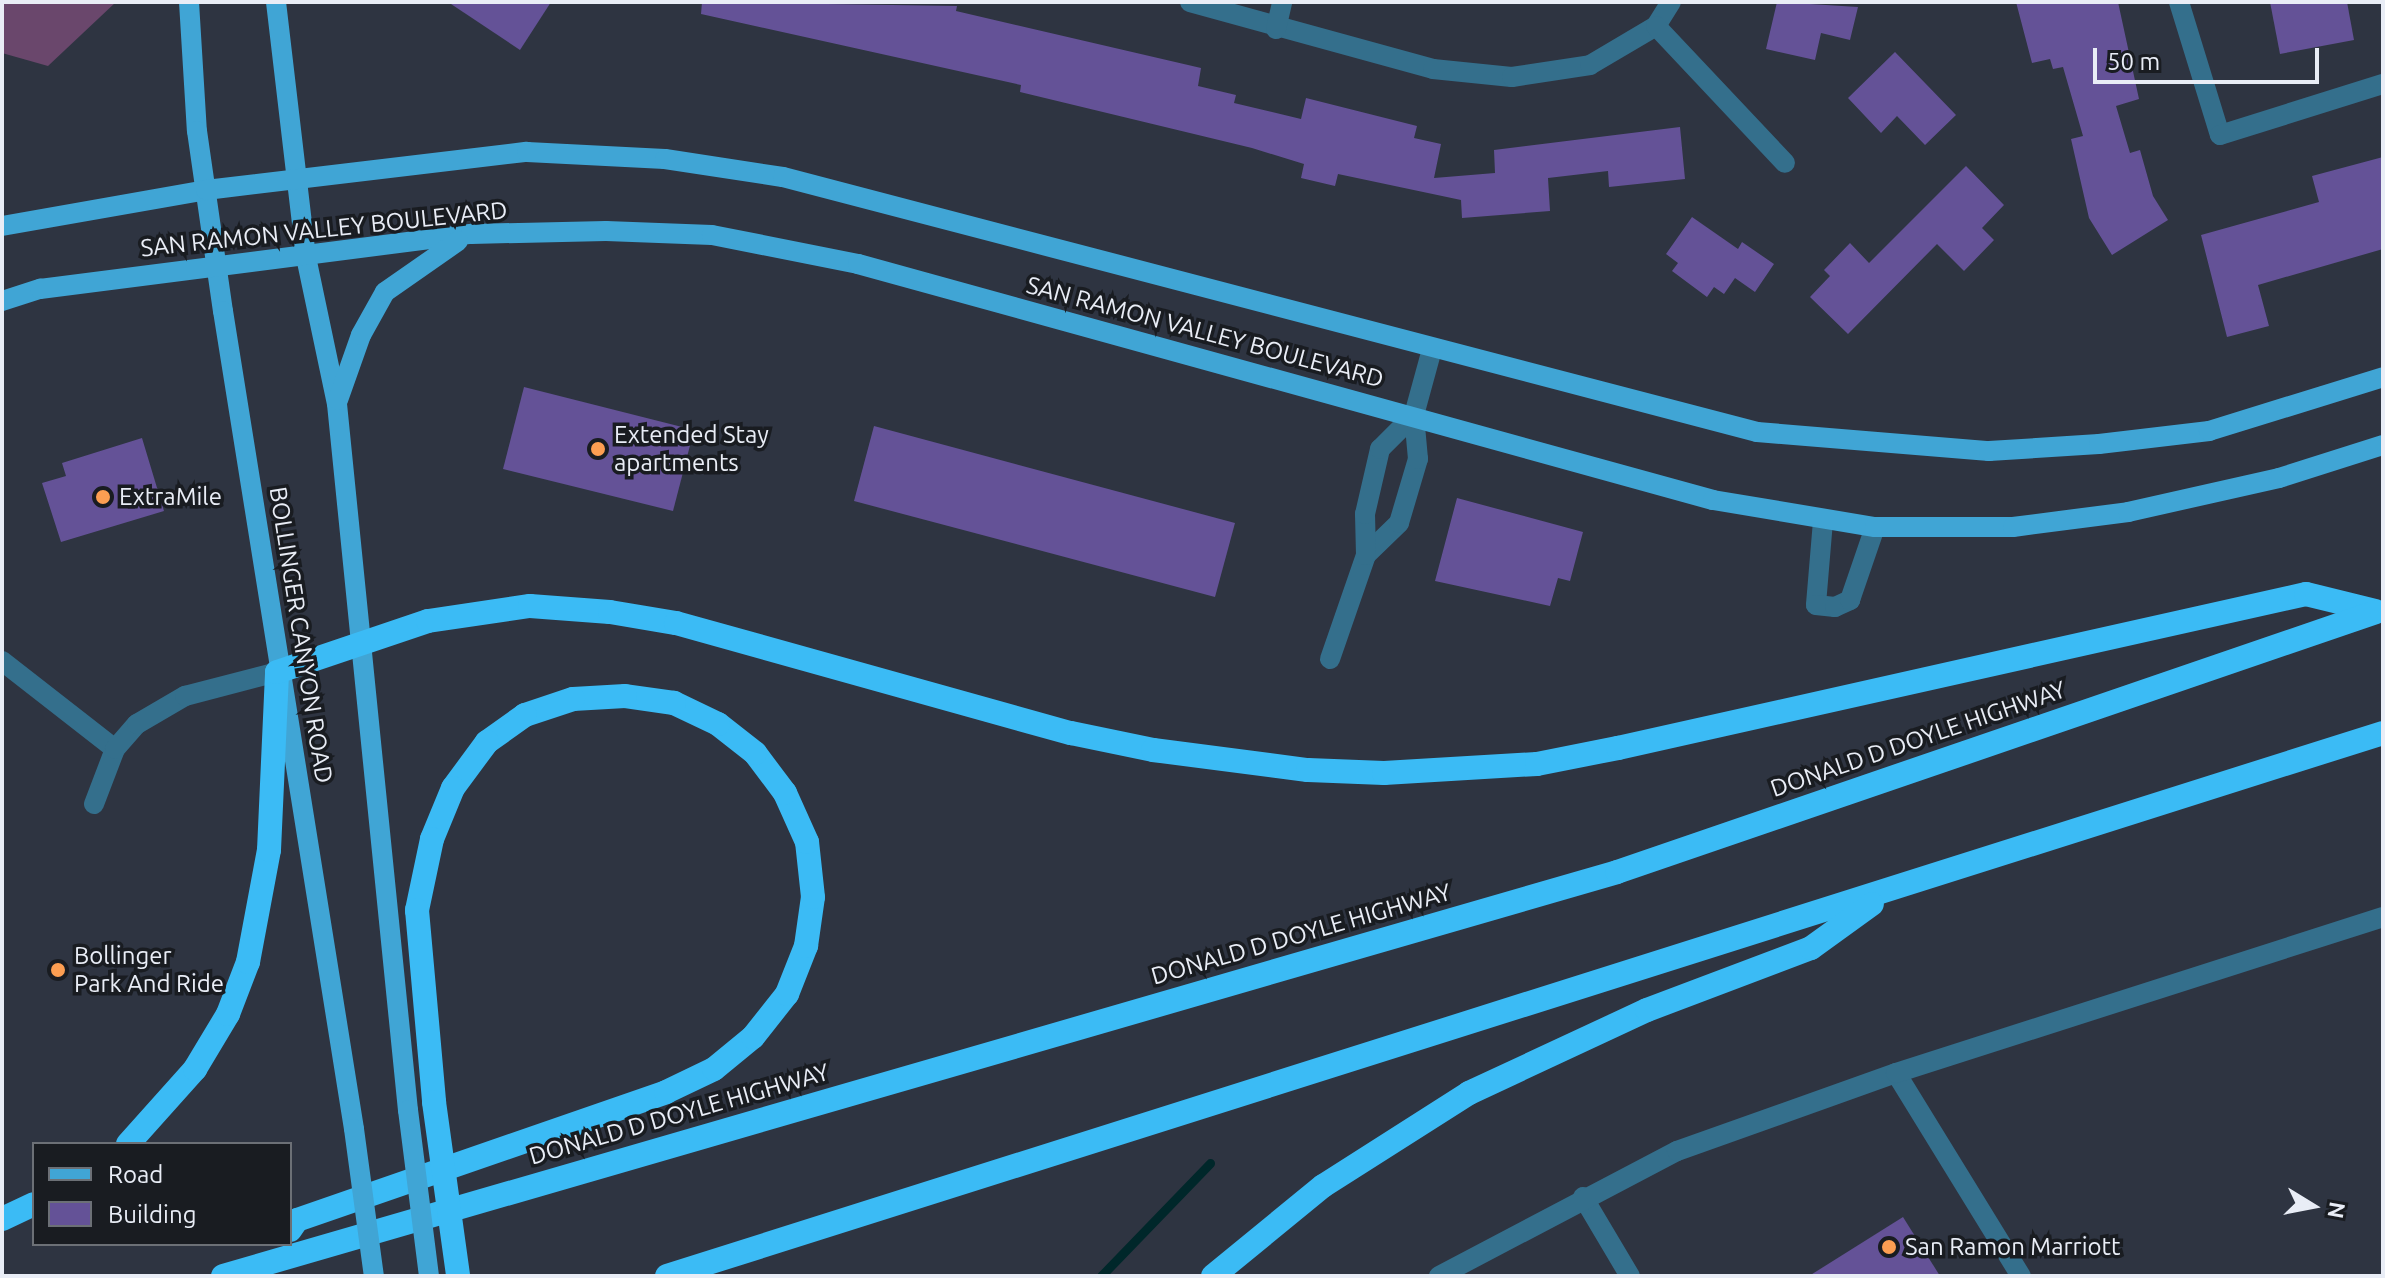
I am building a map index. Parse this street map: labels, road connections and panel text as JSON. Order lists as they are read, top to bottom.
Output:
{
  "streets": {
    "highway": ["DONALD D DOYLE HIGHWAY"],
    "main road": ["SAN RAMON VALLEY BOULEVARD", "BOLLINGER CANYON ROAD"]
  },
  "crossings": [
    ["SAN RAMON VALLEY BOULEVARD", "BOLLINGER CANYON ROAD"]
  ],
  "places": [
    "Extended Stay apartments",
    "ExtraMile",
    "Bollinger Park And Ride",
    "San Ramon Marriott"
  ],
  "legend": ["Road", "Building"],
  "scale_bar": "50 m",
  "north": "right"
}
